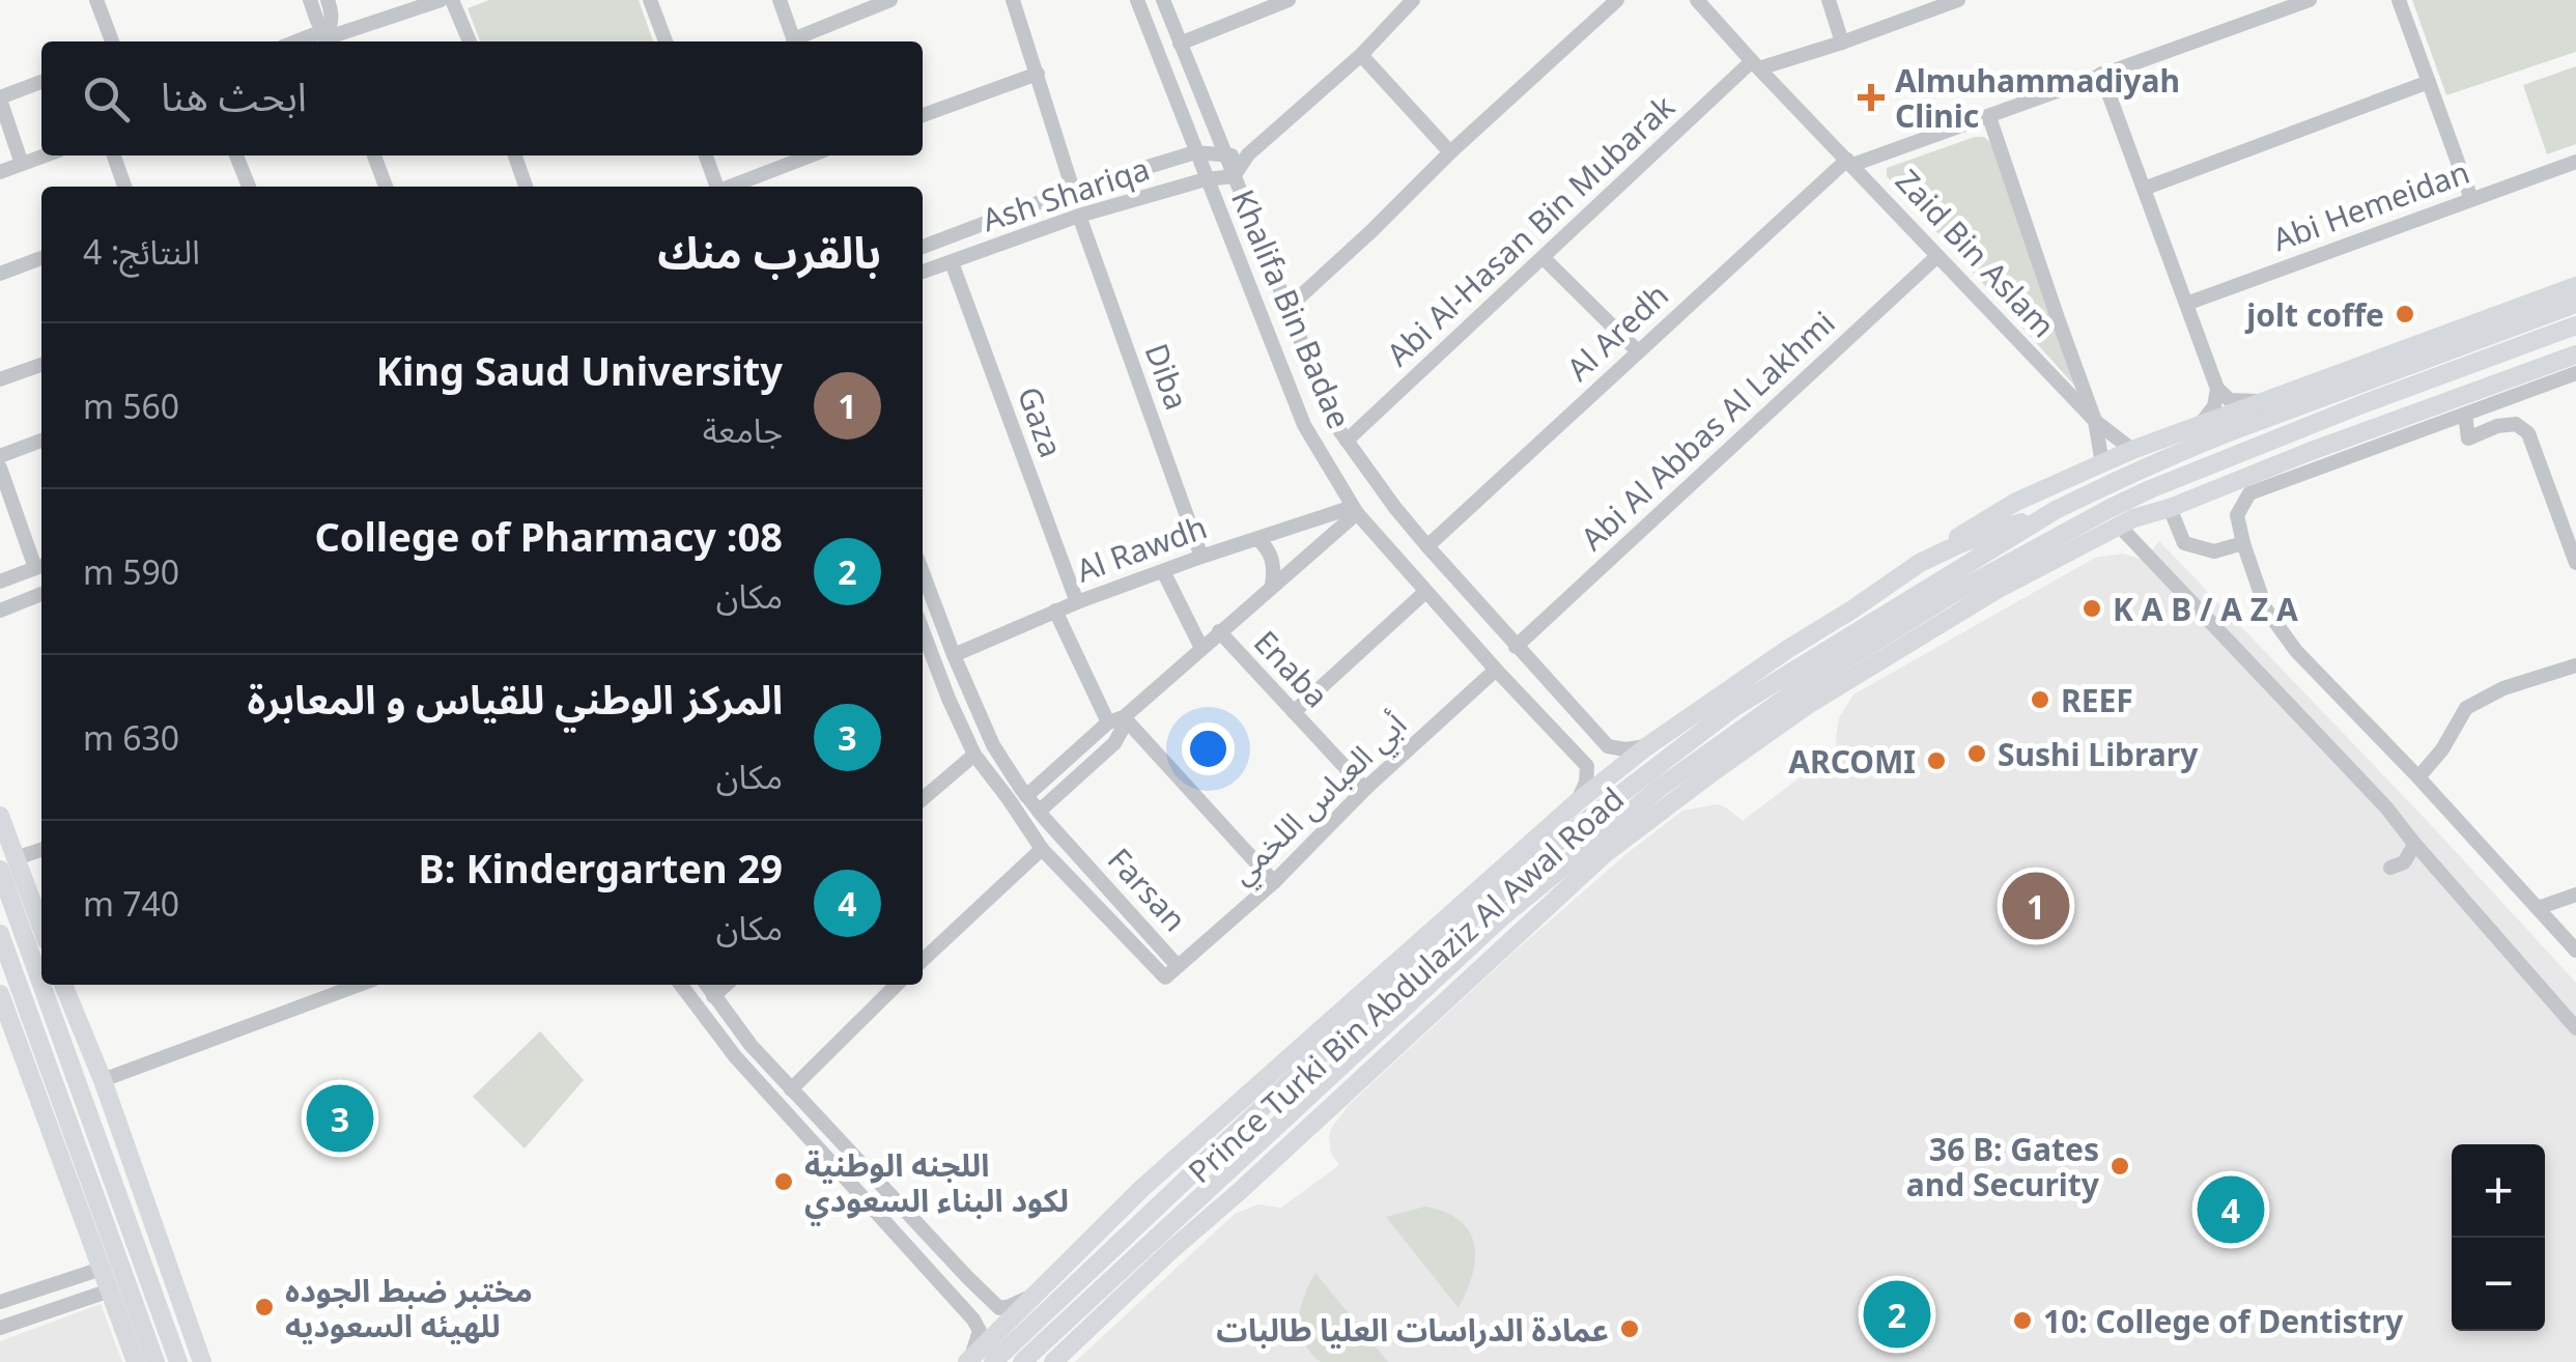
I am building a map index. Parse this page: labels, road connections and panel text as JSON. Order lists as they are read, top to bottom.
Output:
{
  "streets": {
    "main road": ["Prince Turki Bin Abdulaziz Al Awal Road"],
    "street": [
      "Ash Shariqa",
      "Abi Hemeidan",
      "Abi Al-Hasan Bin Mubarak",
      "Zaid Bin Aslam",
      "Khalifa Bin Badae",
      "Al Aredh",
      "Diba",
      "Gaza",
      "Abi Al Abbas Al Lakhmi",
      "Al Rawdh",
      "Enaba",
      "أبي العباس اللخمي",
      "Farsan"
    ]
  },
  "crossings": [
    ["Ash Shariqa", "Khalifa Bin Badae"],
    ["Ash Shariqa", "Diba"],
    ["Ash Shariqa", "Gaza"],
    ["Abi Al-Hasan Bin Mubarak", "Zaid Bin Aslam"],
    ["Abi Al-Hasan Bin Mubarak", "Khalifa Bin Badae"],
    ["Zaid Bin Aslam", "Al Aredh"],
    ["Zaid Bin Aslam", "Abi Al Abbas Al Lakhmi"],
    ["Khalifa Bin Badae", "Al Aredh"],
    ["Khalifa Bin Badae", "Abi Al Abbas Al Lakhmi"],
    ["Khalifa Bin Badae", "Al Rawdh"],
    ["Khalifa Bin Badae", "أبي العباس اللخمي"],
    ["Diba", "Al Rawdh"],
    ["Gaza", "Al Rawdh"],
    ["Al Rawdh", "Farsan"],
    ["Enaba", "أبي العباس اللخمي"],
    ["أبي العباس اللخمي", "Farsan"]
  ],
  "places": {
    "health": ["Almuhammadiyah Clinic"],
    "other": [
      "jolt coffe",
      "K A B / A Z A",
      "REEF",
      "Sushi Library",
      "ARCOMI",
      "36 B: Gates and Security",
      "اللجنه الوطنية لكود البناء السعودي",
      "مختبر ضبط الجوده للهيئه السعوديه",
      "10: College of Dentistry",
      "عمادة الدراسات العليا طالبات"
    ]
  },
  "page": {
    "search": "ابحث هنا",
    "heading": ["بالقرب منك", "النتائج: 4"],
    "list": [
      {
        "mark": "1",
        "name": "King Saud University",
        "note": "جامعة",
        "value": "560 m"
      },
      {
        "mark": "2",
        "name": "08: College of Pharmacy",
        "note": "مكان",
        "value": "590 m"
      },
      {
        "mark": "3",
        "name": "المركز الوطني للقياس و المعابرة",
        "note": "مكان",
        "value": "630 m"
      },
      {
        "mark": "4",
        "name": "29 B: Kindergarten",
        "note": "مكان",
        "value": "740 m"
      }
    ],
    "pins": [
      "1",
      "3",
      "4",
      "2"
    ],
    "map_buttons": ["+", "−"]
  }
}
